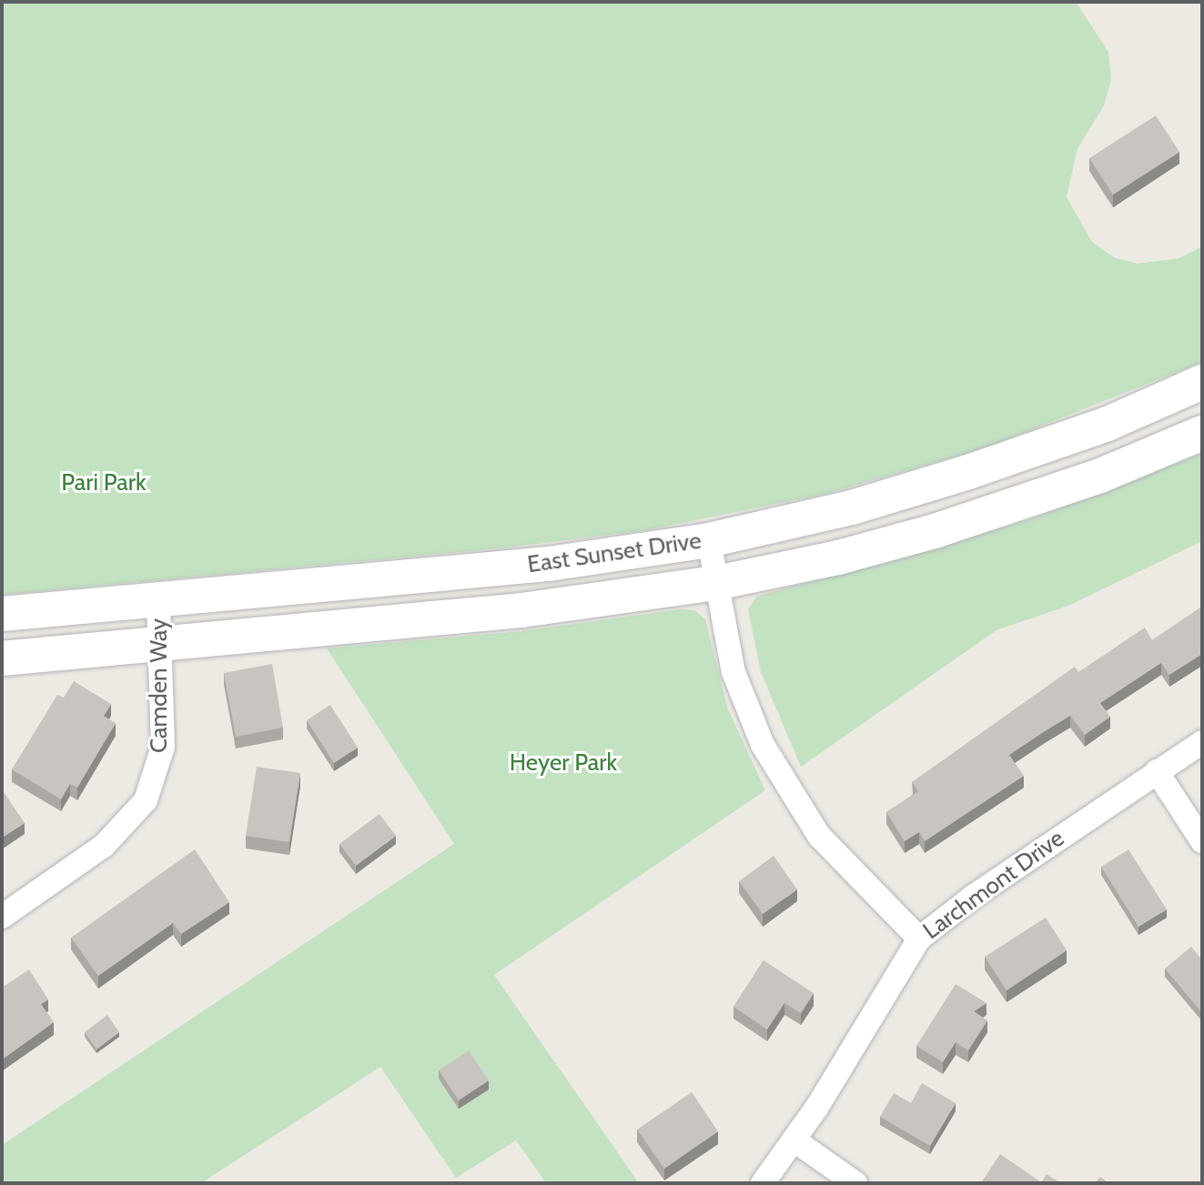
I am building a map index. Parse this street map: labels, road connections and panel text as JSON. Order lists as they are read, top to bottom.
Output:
{
  "streets": {
    "main road": ["East Sunset Drive"],
    "street": ["Camden Way", "Larchmont Drive"]
  },
  "crossings": [
    ["East Sunset Drive", "Camden Way"]
  ],
  "parks": ["Pari Park", "Heyer Park"]
}
